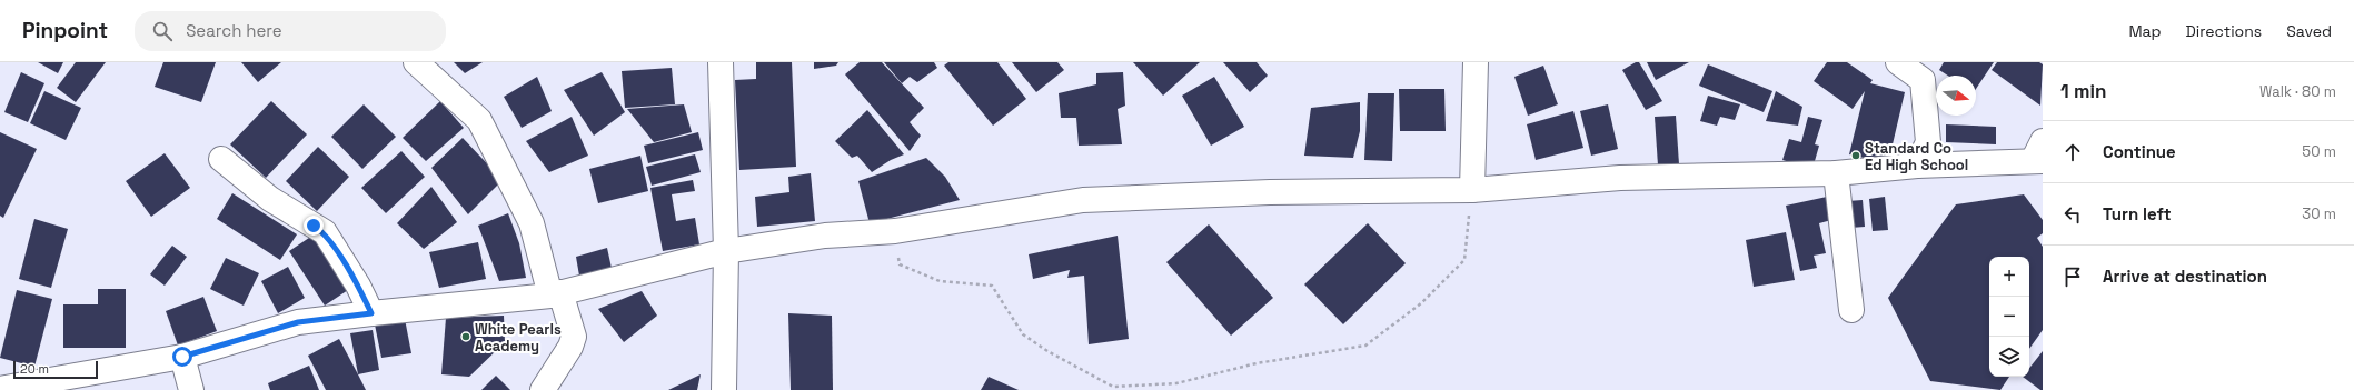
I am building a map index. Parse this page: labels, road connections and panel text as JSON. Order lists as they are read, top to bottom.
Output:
{
  "places": ["Standard Co Ed High School", "White Pearls Academy"],
  "scale_bar": "20 m",
  "north": "right",
  "page": {
    "header": "Pinpoint",
    "search": "Search here",
    "nav": ["Map", "Directions", "Saved"],
    "heading": ["1 min", "Walk · 80 m"],
    "list": [
      ["Continue", "50 m"],
      ["Turn left", "30 m"],
      "Arrive at destination"
    ],
    "map_buttons": ["+", "−"],
    "scale": "20 m"
  }
}
